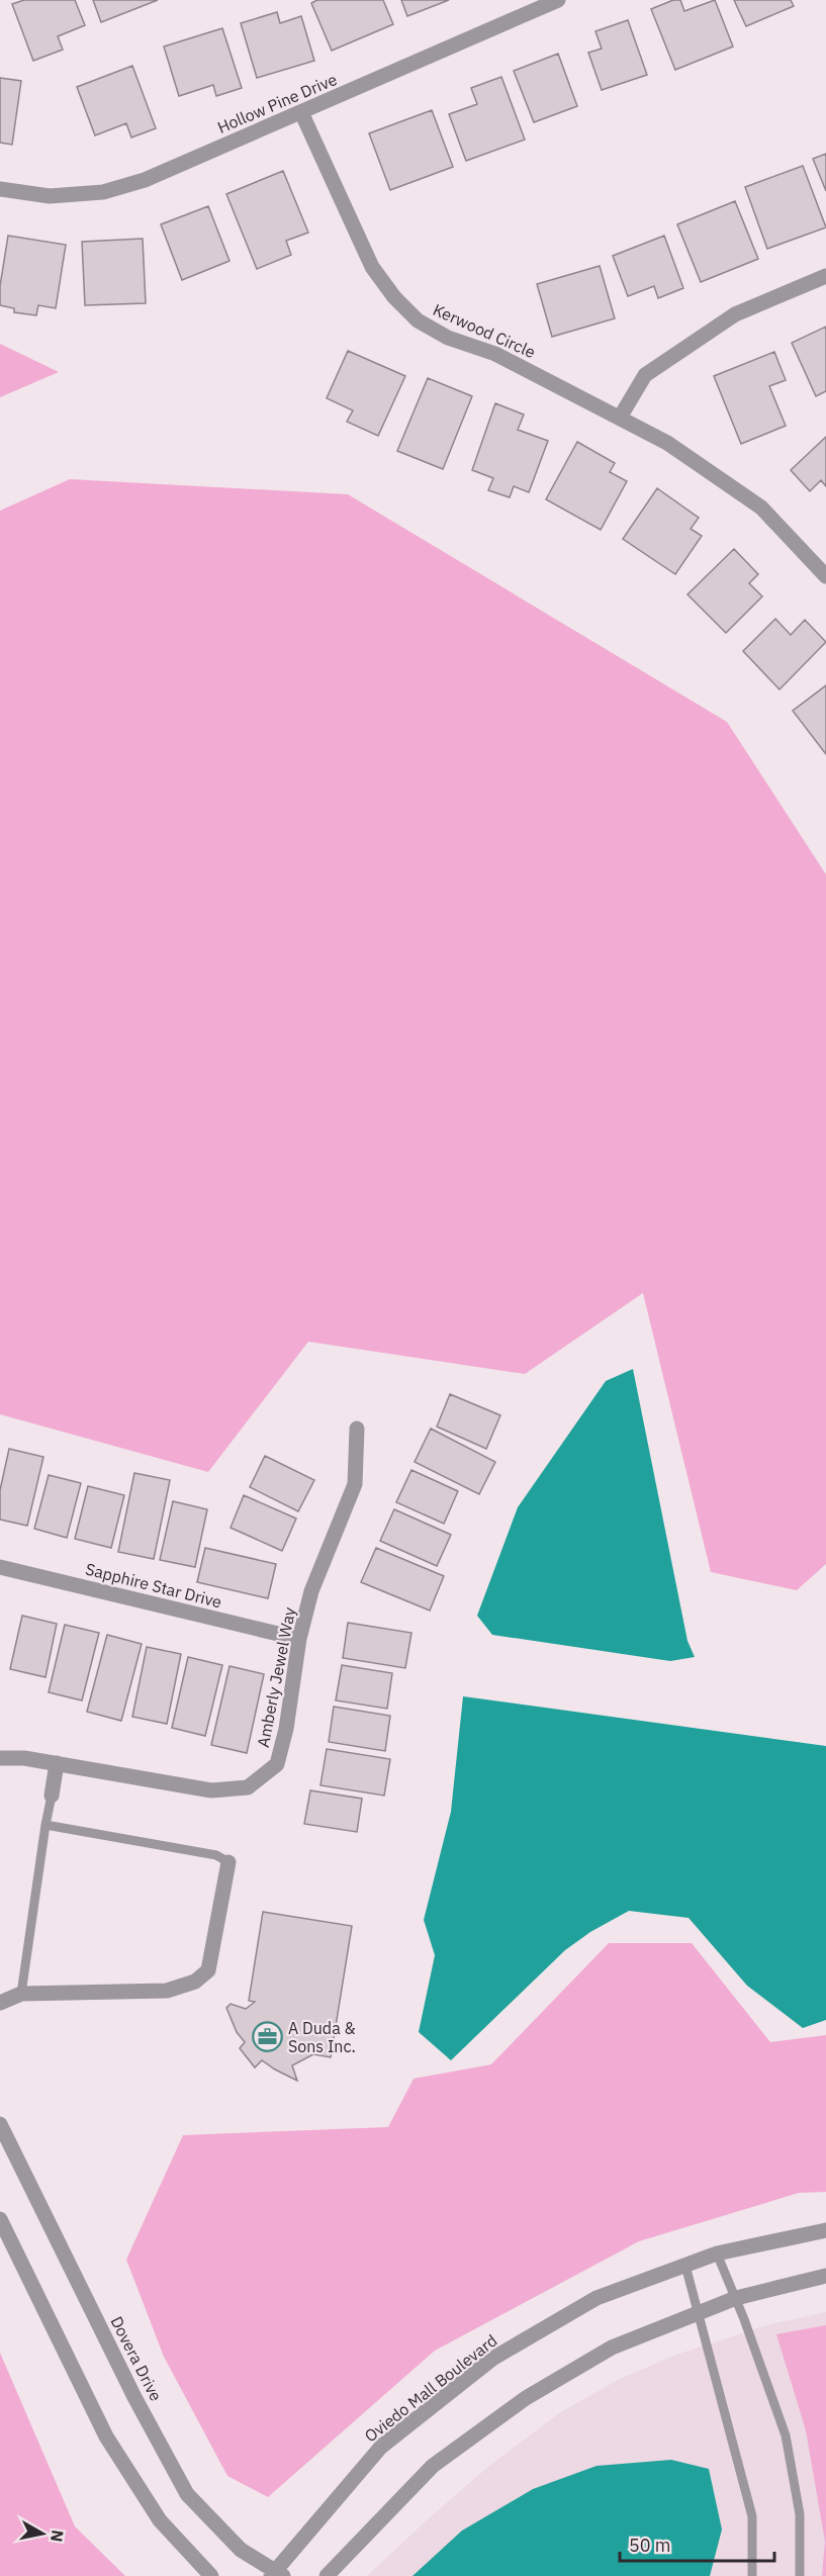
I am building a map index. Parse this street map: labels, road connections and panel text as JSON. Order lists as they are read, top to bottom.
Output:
{
  "streets": {
    "street": [
      "Hollow Pine Drive",
      "Kerwood Circle",
      "Sapphire Star Drive",
      "Amberly Jewel Way",
      "Dovera Drive",
      "Oviedo Mall Boulevard"
    ]
  },
  "crossings": [
    ["Hollow Pine Drive", "Kerwood Circle"],
    ["Sapphire Star Drive", "Amberly Jewel Way"],
    ["Dovera Drive", "Oviedo Mall Boulevard"]
  ],
  "places": {
    "office": ["A Duda & Sons Inc."]
  },
  "scale_bar": "50 m",
  "north": "right"
}
